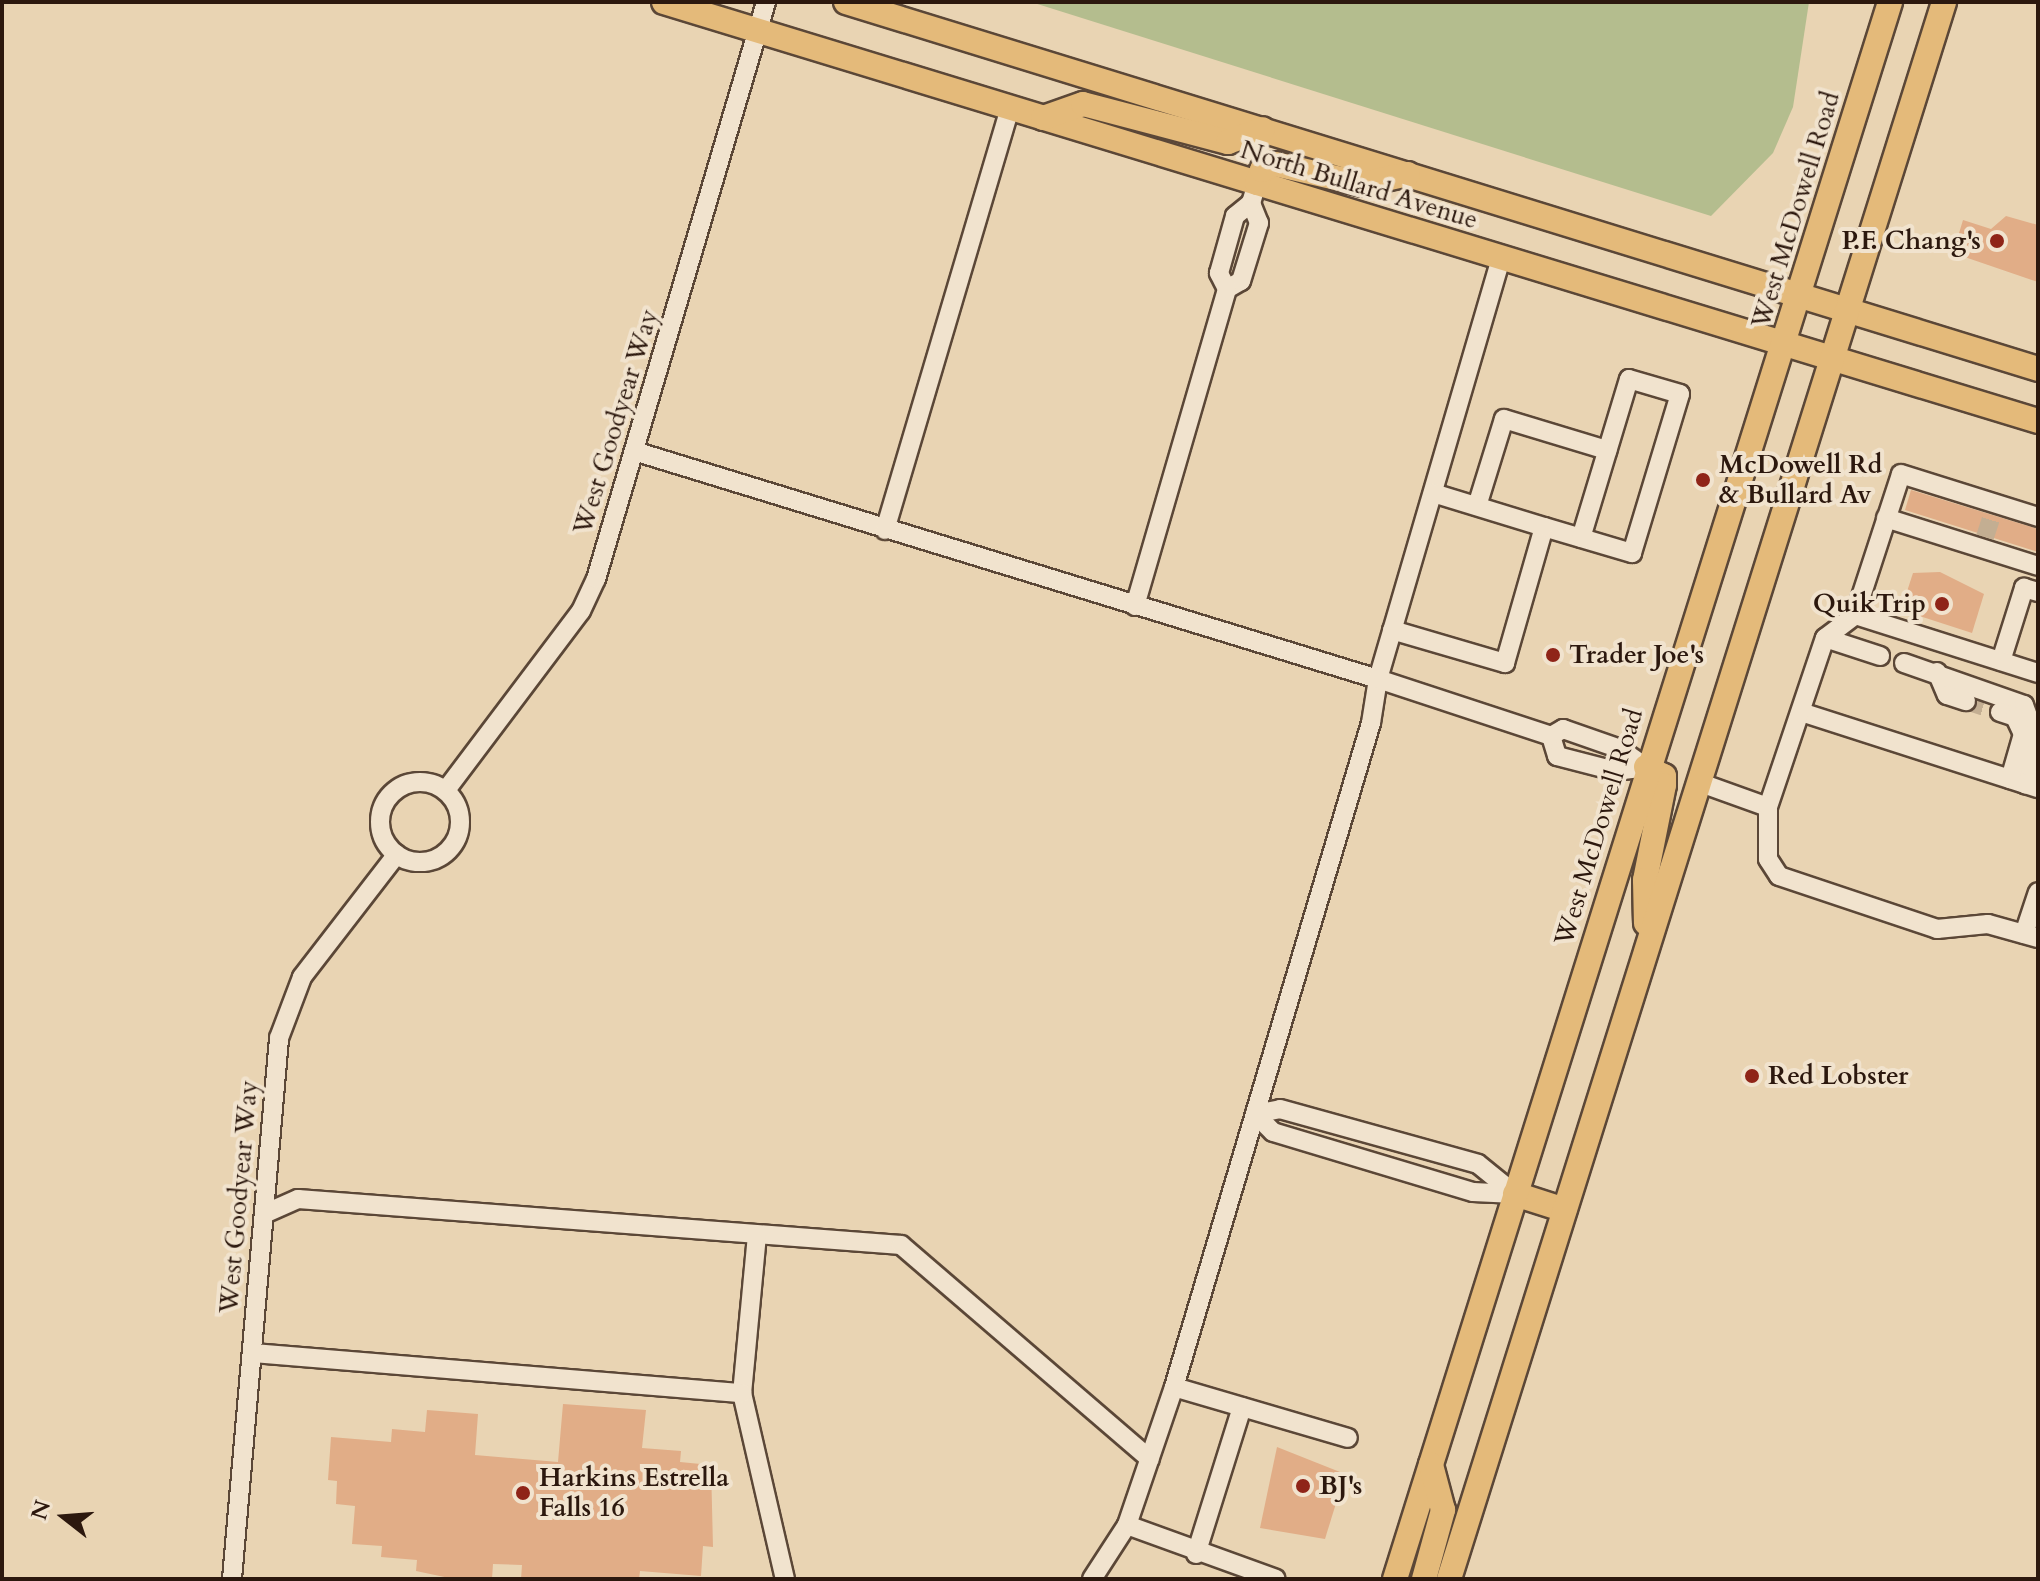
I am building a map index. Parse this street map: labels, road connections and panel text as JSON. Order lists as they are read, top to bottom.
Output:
{
  "streets": {
    "main road": ["North Bullard Avenue", "West McDowell Road"],
    "street": ["West Goodyear Way"]
  },
  "crossings": [
    ["North Bullard Avenue", "West McDowell Road"],
    ["North Bullard Avenue", "West Goodyear Way"]
  ],
  "places": [
    "P.F. Chang's",
    "McDowell Rd & Bullard Av",
    "QuikTrip",
    "Trader Joe's",
    "Red Lobster",
    "BJ's",
    "Harkins Estrella Falls 16"
  ],
  "north": "left"
}
